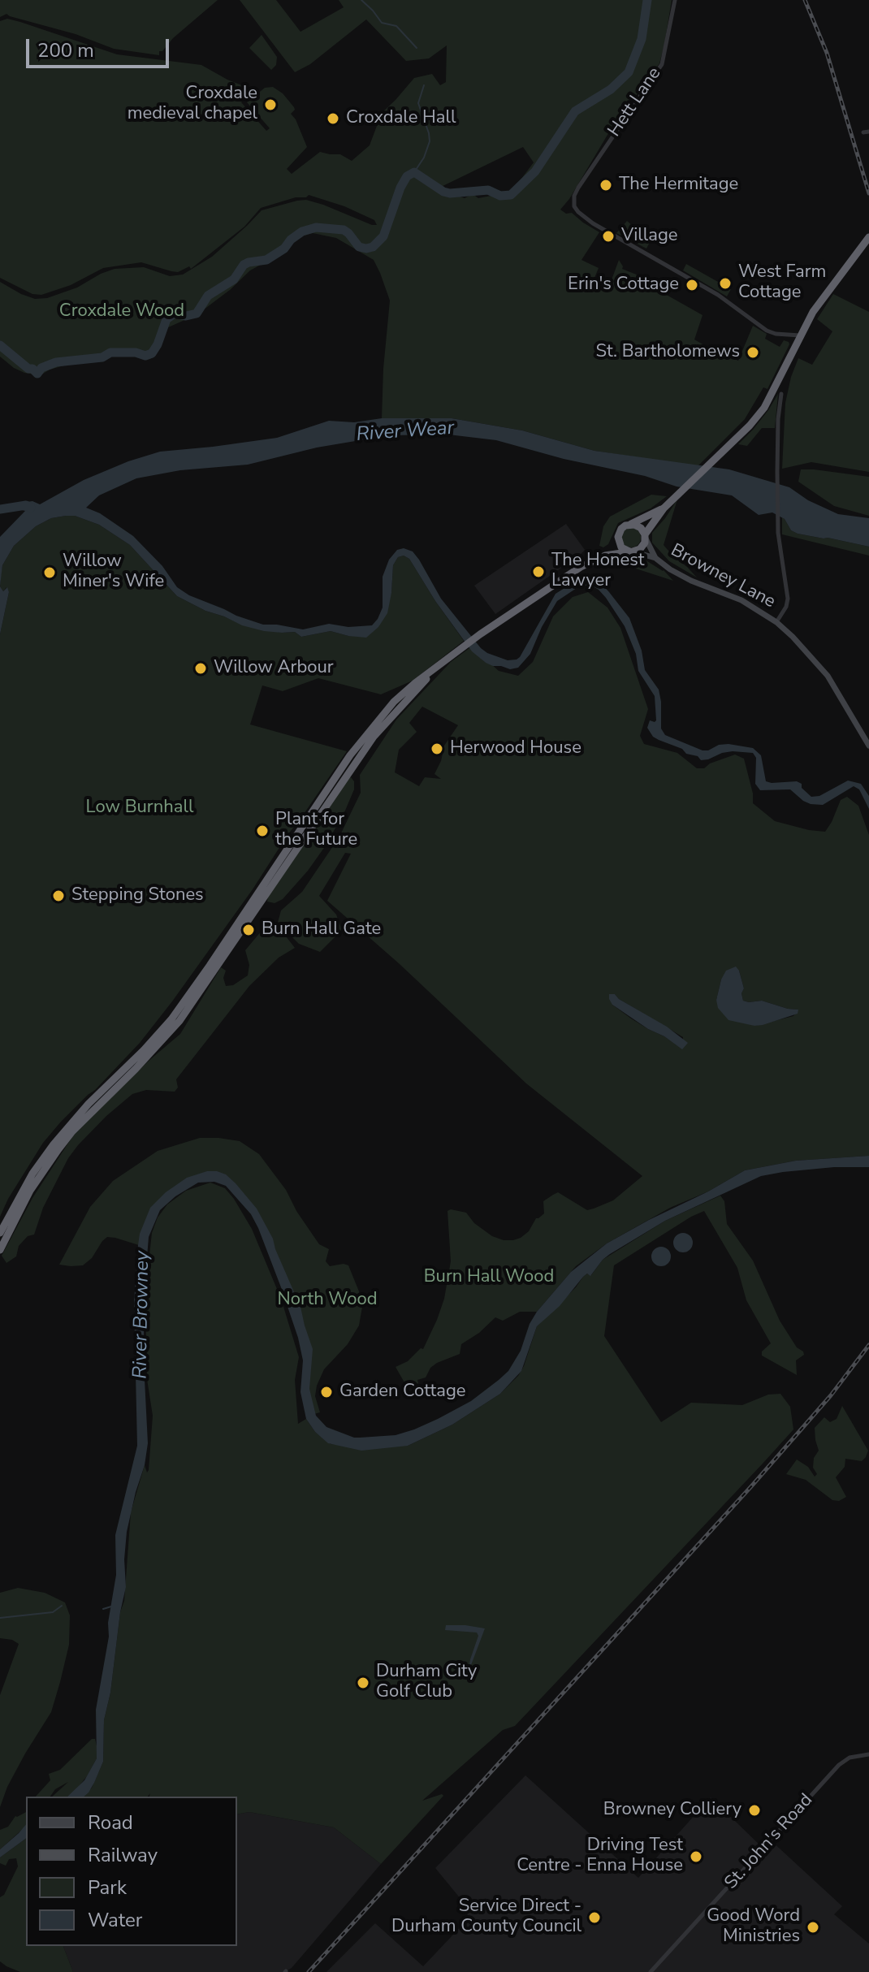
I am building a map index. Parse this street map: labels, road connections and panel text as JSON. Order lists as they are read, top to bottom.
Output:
{
  "streets": {
    "main road": ["Browney Lane"],
    "street": ["Hett Lane", "St. John's Road"]
  },
  "water": ["River Wear", "River Browney"],
  "parks": [
    "Croxdale Wood",
    "Low Burnhall",
    "Burn Hall Wood",
    "North Wood"
  ],
  "places": [
    "Croxdale medieval chapel",
    "Croxdale Hall",
    "The Hermitage",
    "Village",
    "West Farm Cottage",
    "Erin's Cottage",
    "St. Bartholomews",
    "The Honest Lawyer",
    "Willow Miner's Wife",
    "Willow Arbour",
    "Herwood House",
    "Plant for the Future",
    "Stepping Stones",
    "Burn Hall Gate",
    "Garden Cottage",
    "Durham City Golf Club",
    "Browney Colliery",
    "Driving Test Centre - Enna House",
    "Service Direct - Durham County Council",
    "Good Word Ministries"
  ],
  "legend": [
    "Road",
    "Railway",
    "Park",
    "Water"
  ],
  "scale_bar": "200 m"
}
